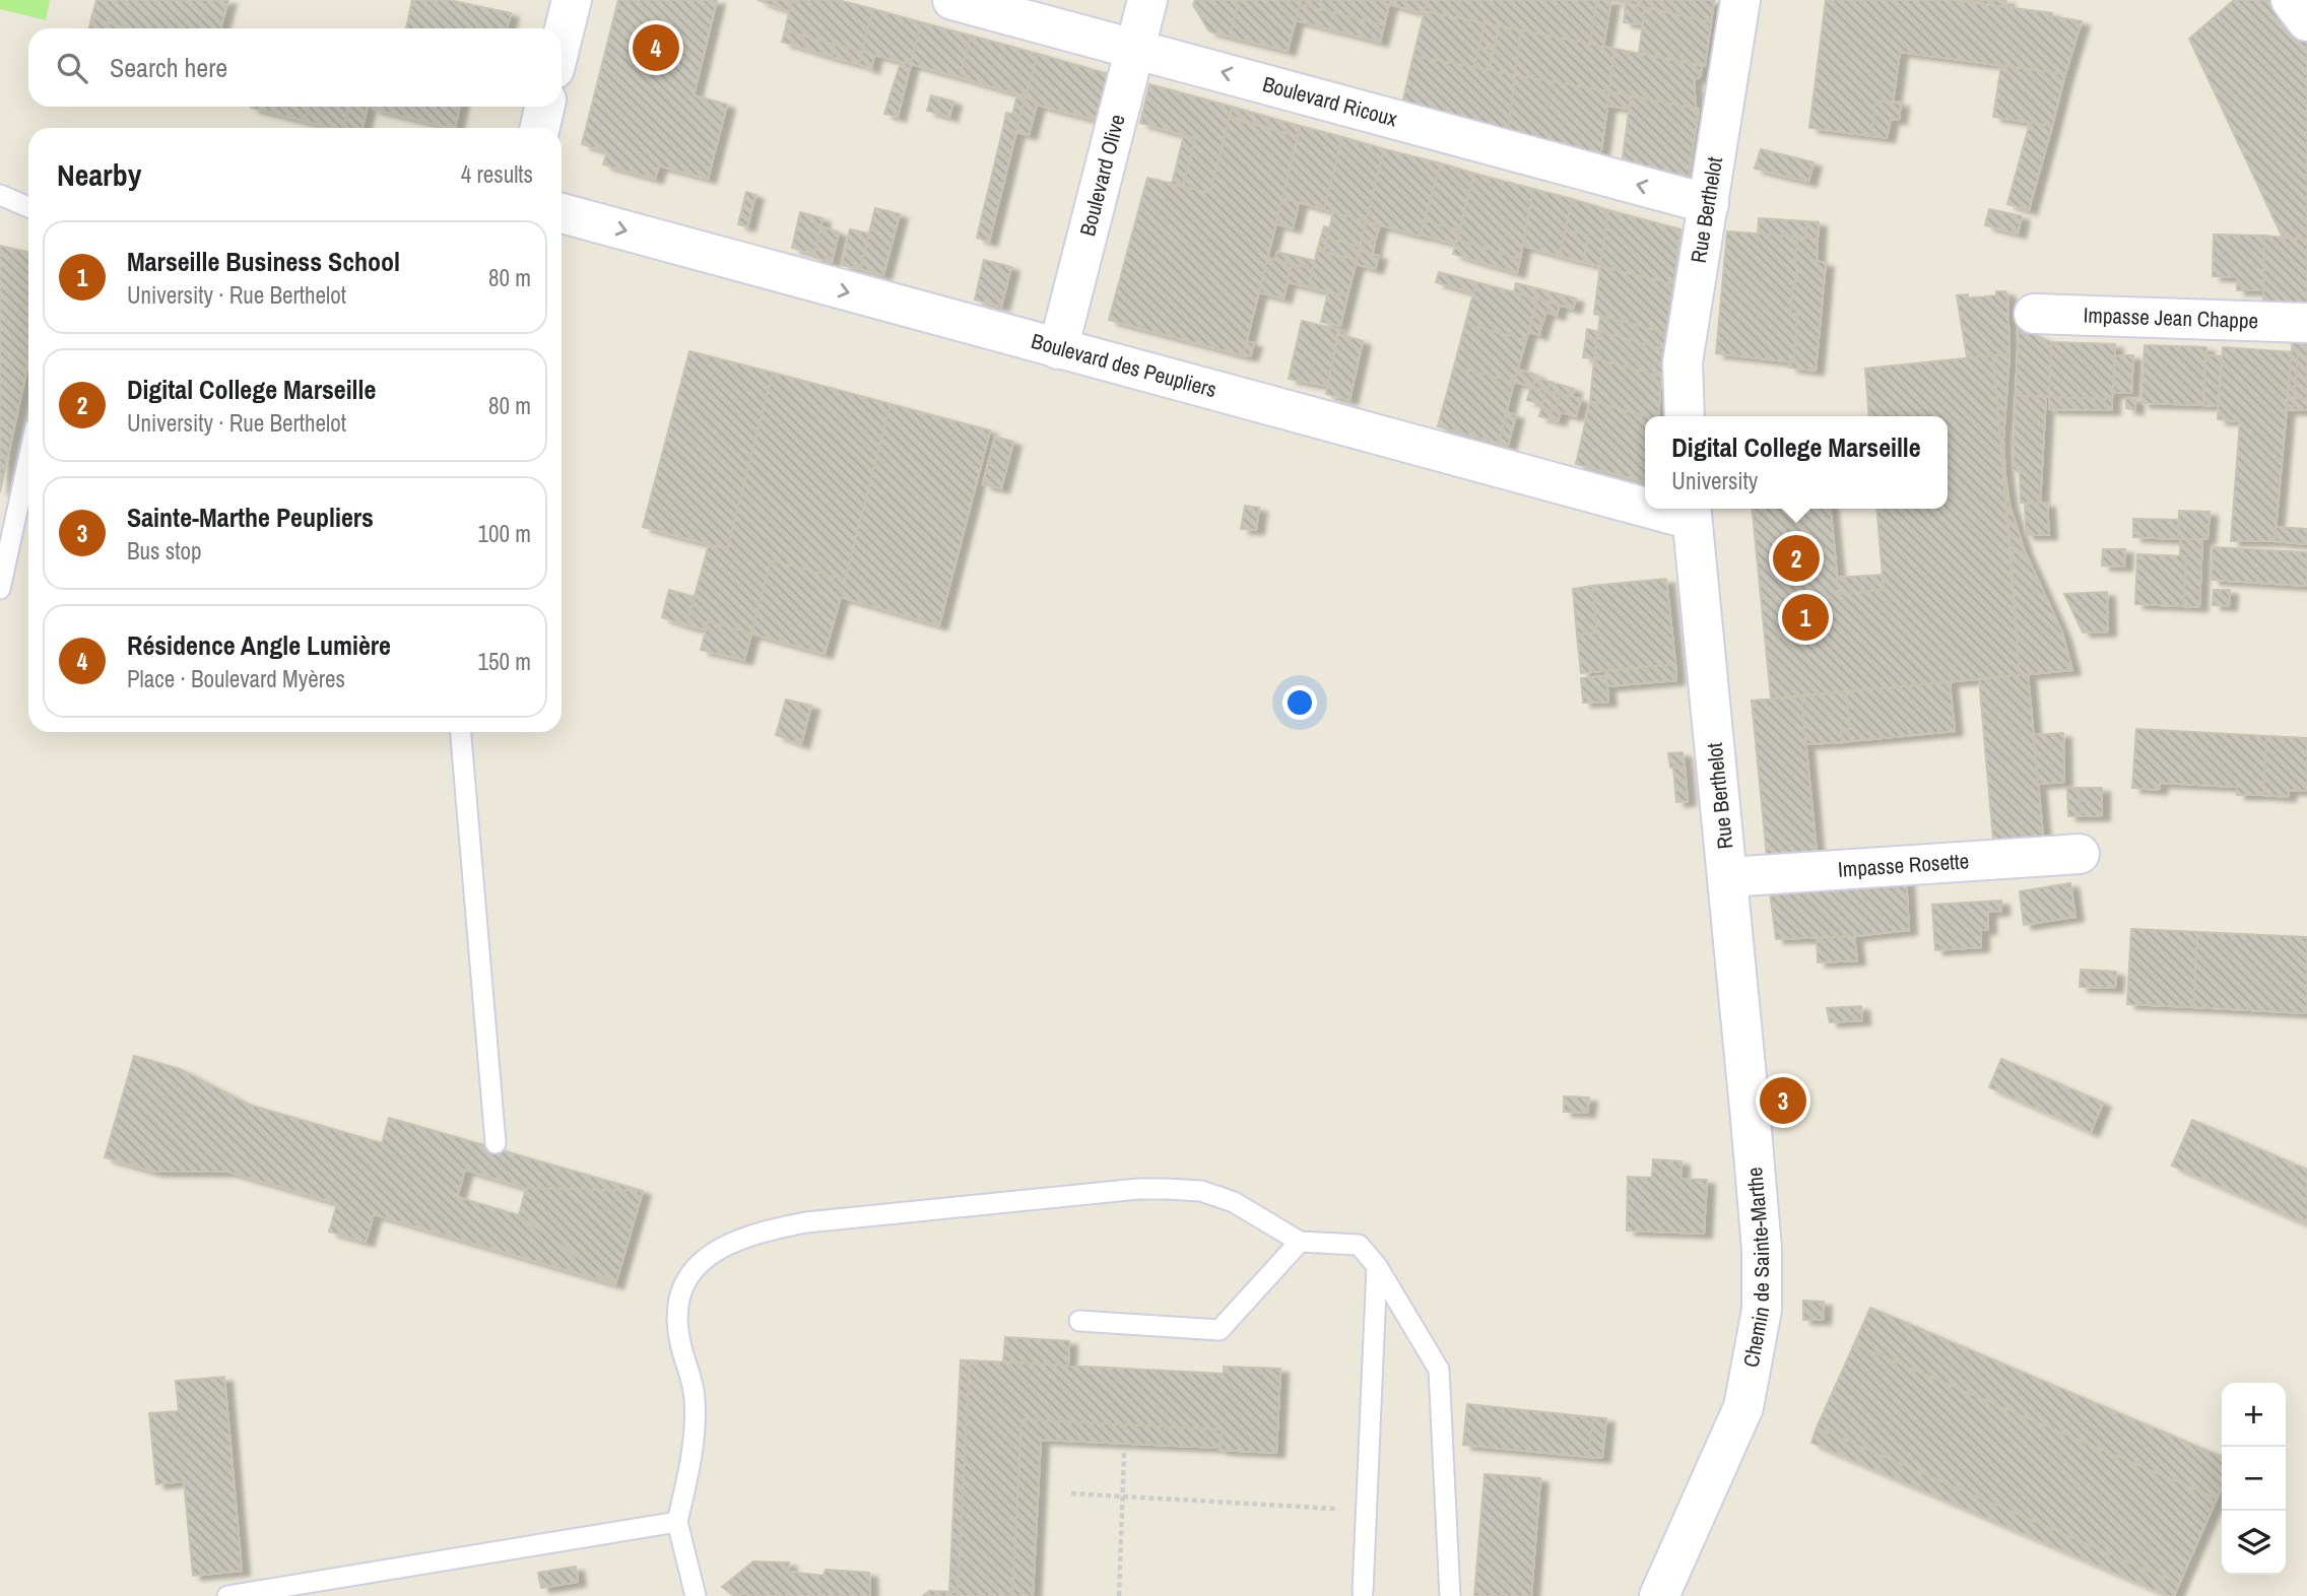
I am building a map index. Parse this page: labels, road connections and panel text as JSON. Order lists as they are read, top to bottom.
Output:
{
  "streets": {
    "street": [
      "Boulevard Ricoux",
      "Boulevard Olive",
      "Rue Berthelot",
      "Impasse Jean Chappe",
      "Boulevard des Peupliers",
      "Impasse Rosette",
      "Chemin de Sainte-Marthe"
    ]
  },
  "crossings": [
    ["Boulevard Ricoux", "Boulevard Olive"],
    ["Boulevard Ricoux", "Rue Berthelot"],
    ["Boulevard Olive", "Boulevard des Peupliers"],
    ["Rue Berthelot", "Impasse Rosette"],
    ["Rue Berthelot", "Chemin de Sainte-Marthe"],
    ["Impasse Rosette", "Chemin de Sainte-Marthe"]
  ],
  "one_way": ["Boulevard Ricoux", "Boulevard des Peupliers"],
  "page": {
    "pins": [
      "4",
      "2",
      "1",
      "3"
    ],
    "search": "Search here",
    "heading": ["Nearby", "4 results"],
    "list": [
      {
        "mark": "1",
        "name": "Marseille Business School",
        "note": "University · Rue Berthelot",
        "value": "80 m"
      },
      {
        "mark": "2",
        "name": "Digital College Marseille",
        "note": "University · Rue Berthelot",
        "value": "80 m"
      },
      {
        "mark": "3",
        "name": "Sainte-Marthe Peupliers",
        "note": "Bus stop",
        "value": "100 m"
      },
      {
        "mark": "4",
        "name": "Résidence Angle Lumière",
        "note": "Place · Boulevard Myères",
        "value": "150 m"
      }
    ],
    "popup": ["Digital College Marseille", "University"],
    "map_buttons": ["+", "−"]
  }
}
